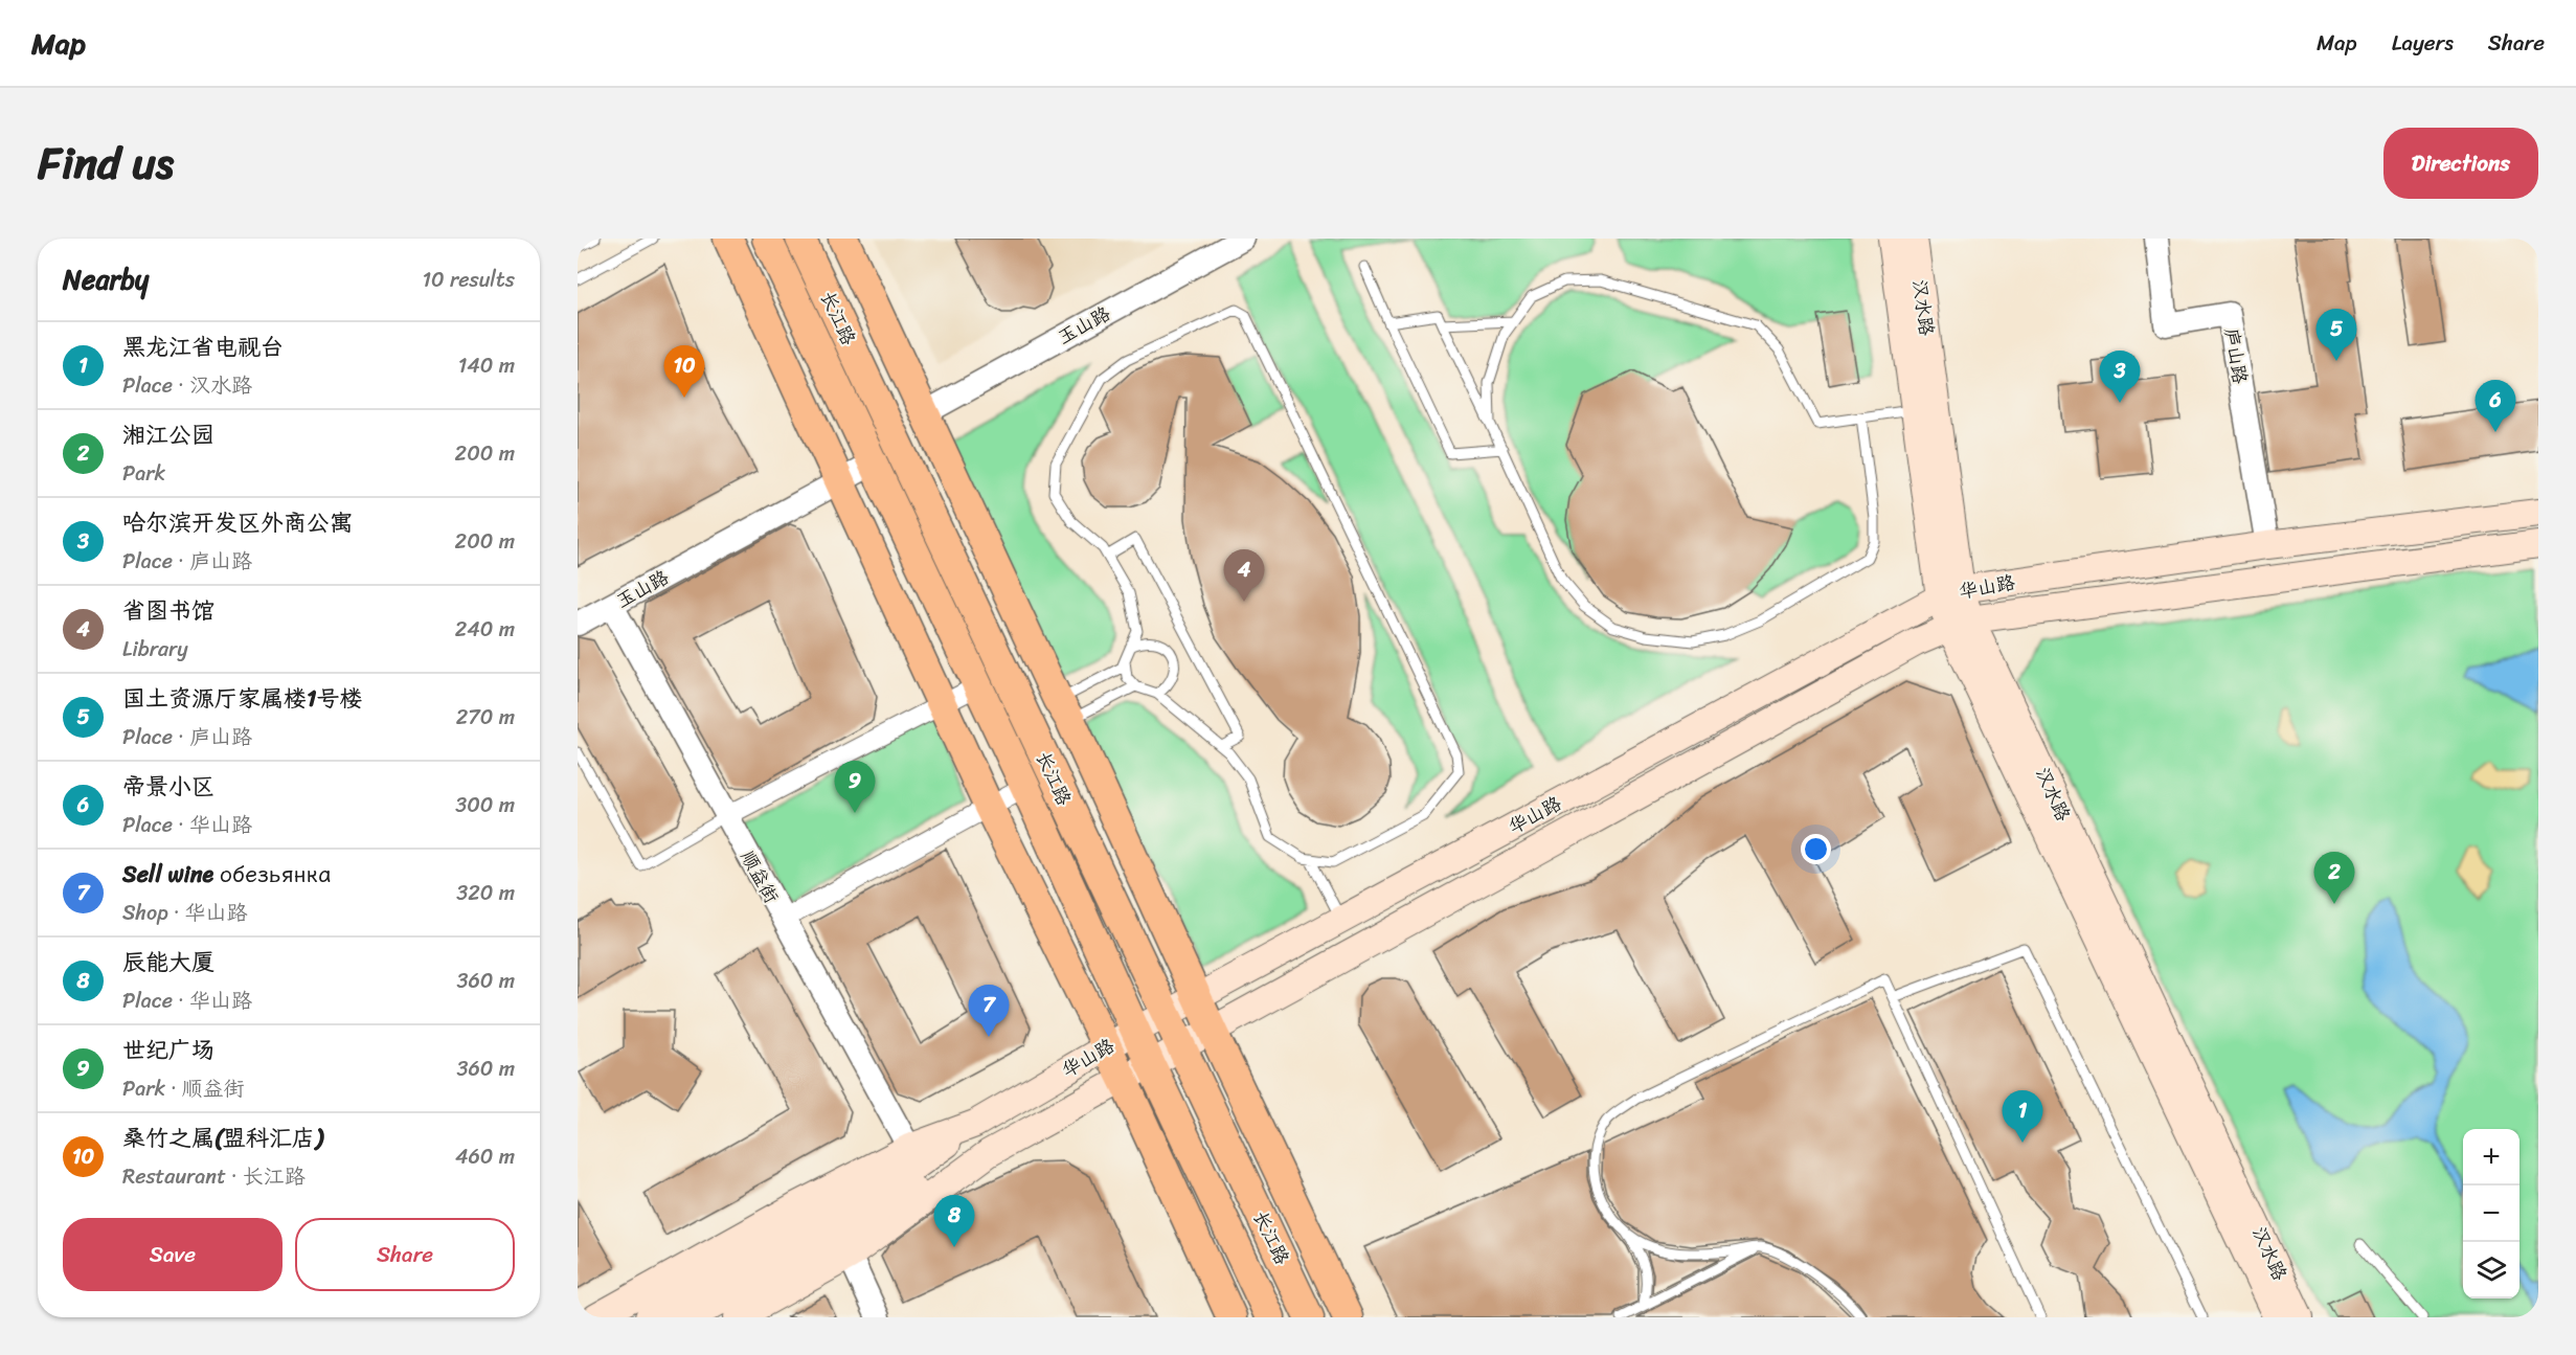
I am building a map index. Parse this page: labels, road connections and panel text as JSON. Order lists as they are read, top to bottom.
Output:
{
  "streets": {
    "main road": ["汉水路", "长江路", "华山路"],
    "street": ["玉山路", "庐山路", "顺益街"]
  },
  "crossings": [
    ["汉水路", "华山路"],
    ["长江路", "玉山路"],
    ["长江路", "华山路"],
    ["玉山路", "顺益街"],
    ["庐山路", "华山路"],
    ["华山路", "顺益街"]
  ],
  "page": {
    "header": "Map",
    "nav": ["Map", "Layers", "Share"],
    "title": "Find us",
    "buttons": [
      "Directions",
      ["Save", "Share"]
    ],
    "heading": ["Nearby", "10 results"],
    "pins": [
      "5",
      "10",
      "3",
      "6",
      "4",
      "9",
      "2",
      "7",
      "1",
      "8"
    ],
    "list": [
      {
        "mark": "1",
        "name": "黑龙江省电视台",
        "note": "Place · 汉水路",
        "value": "140 m"
      },
      {
        "mark": "2",
        "name": "湘江公园",
        "note": "Park",
        "value": "200 m"
      },
      {
        "mark": "3",
        "name": "哈尔滨开发区外商公寓",
        "note": "Place · 庐山路",
        "value": "200 m"
      },
      {
        "mark": "4",
        "name": "省图书馆",
        "note": "Library",
        "value": "240 m"
      },
      {
        "mark": "5",
        "name": "国土资源厅家属楼1号楼",
        "note": "Place · 庐山路",
        "value": "270 m"
      },
      {
        "mark": "6",
        "name": "帝景小区",
        "note": "Place · 华山路",
        "value": "300 m"
      },
      {
        "mark": "7",
        "name": "Sell wine обезьянка",
        "note": "Shop · 华山路",
        "value": "320 m"
      },
      {
        "mark": "8",
        "name": "辰能大厦",
        "note": "Place · 华山路",
        "value": "360 m"
      },
      {
        "mark": "9",
        "name": "世纪广场",
        "note": "Park · 顺益街",
        "value": "360 m"
      },
      {
        "mark": "10",
        "name": "桑竹之属(盟科汇店)",
        "note": "Restaurant · 长江路",
        "value": "460 m"
      }
    ],
    "map_buttons": ["+", "−"]
  }
}
